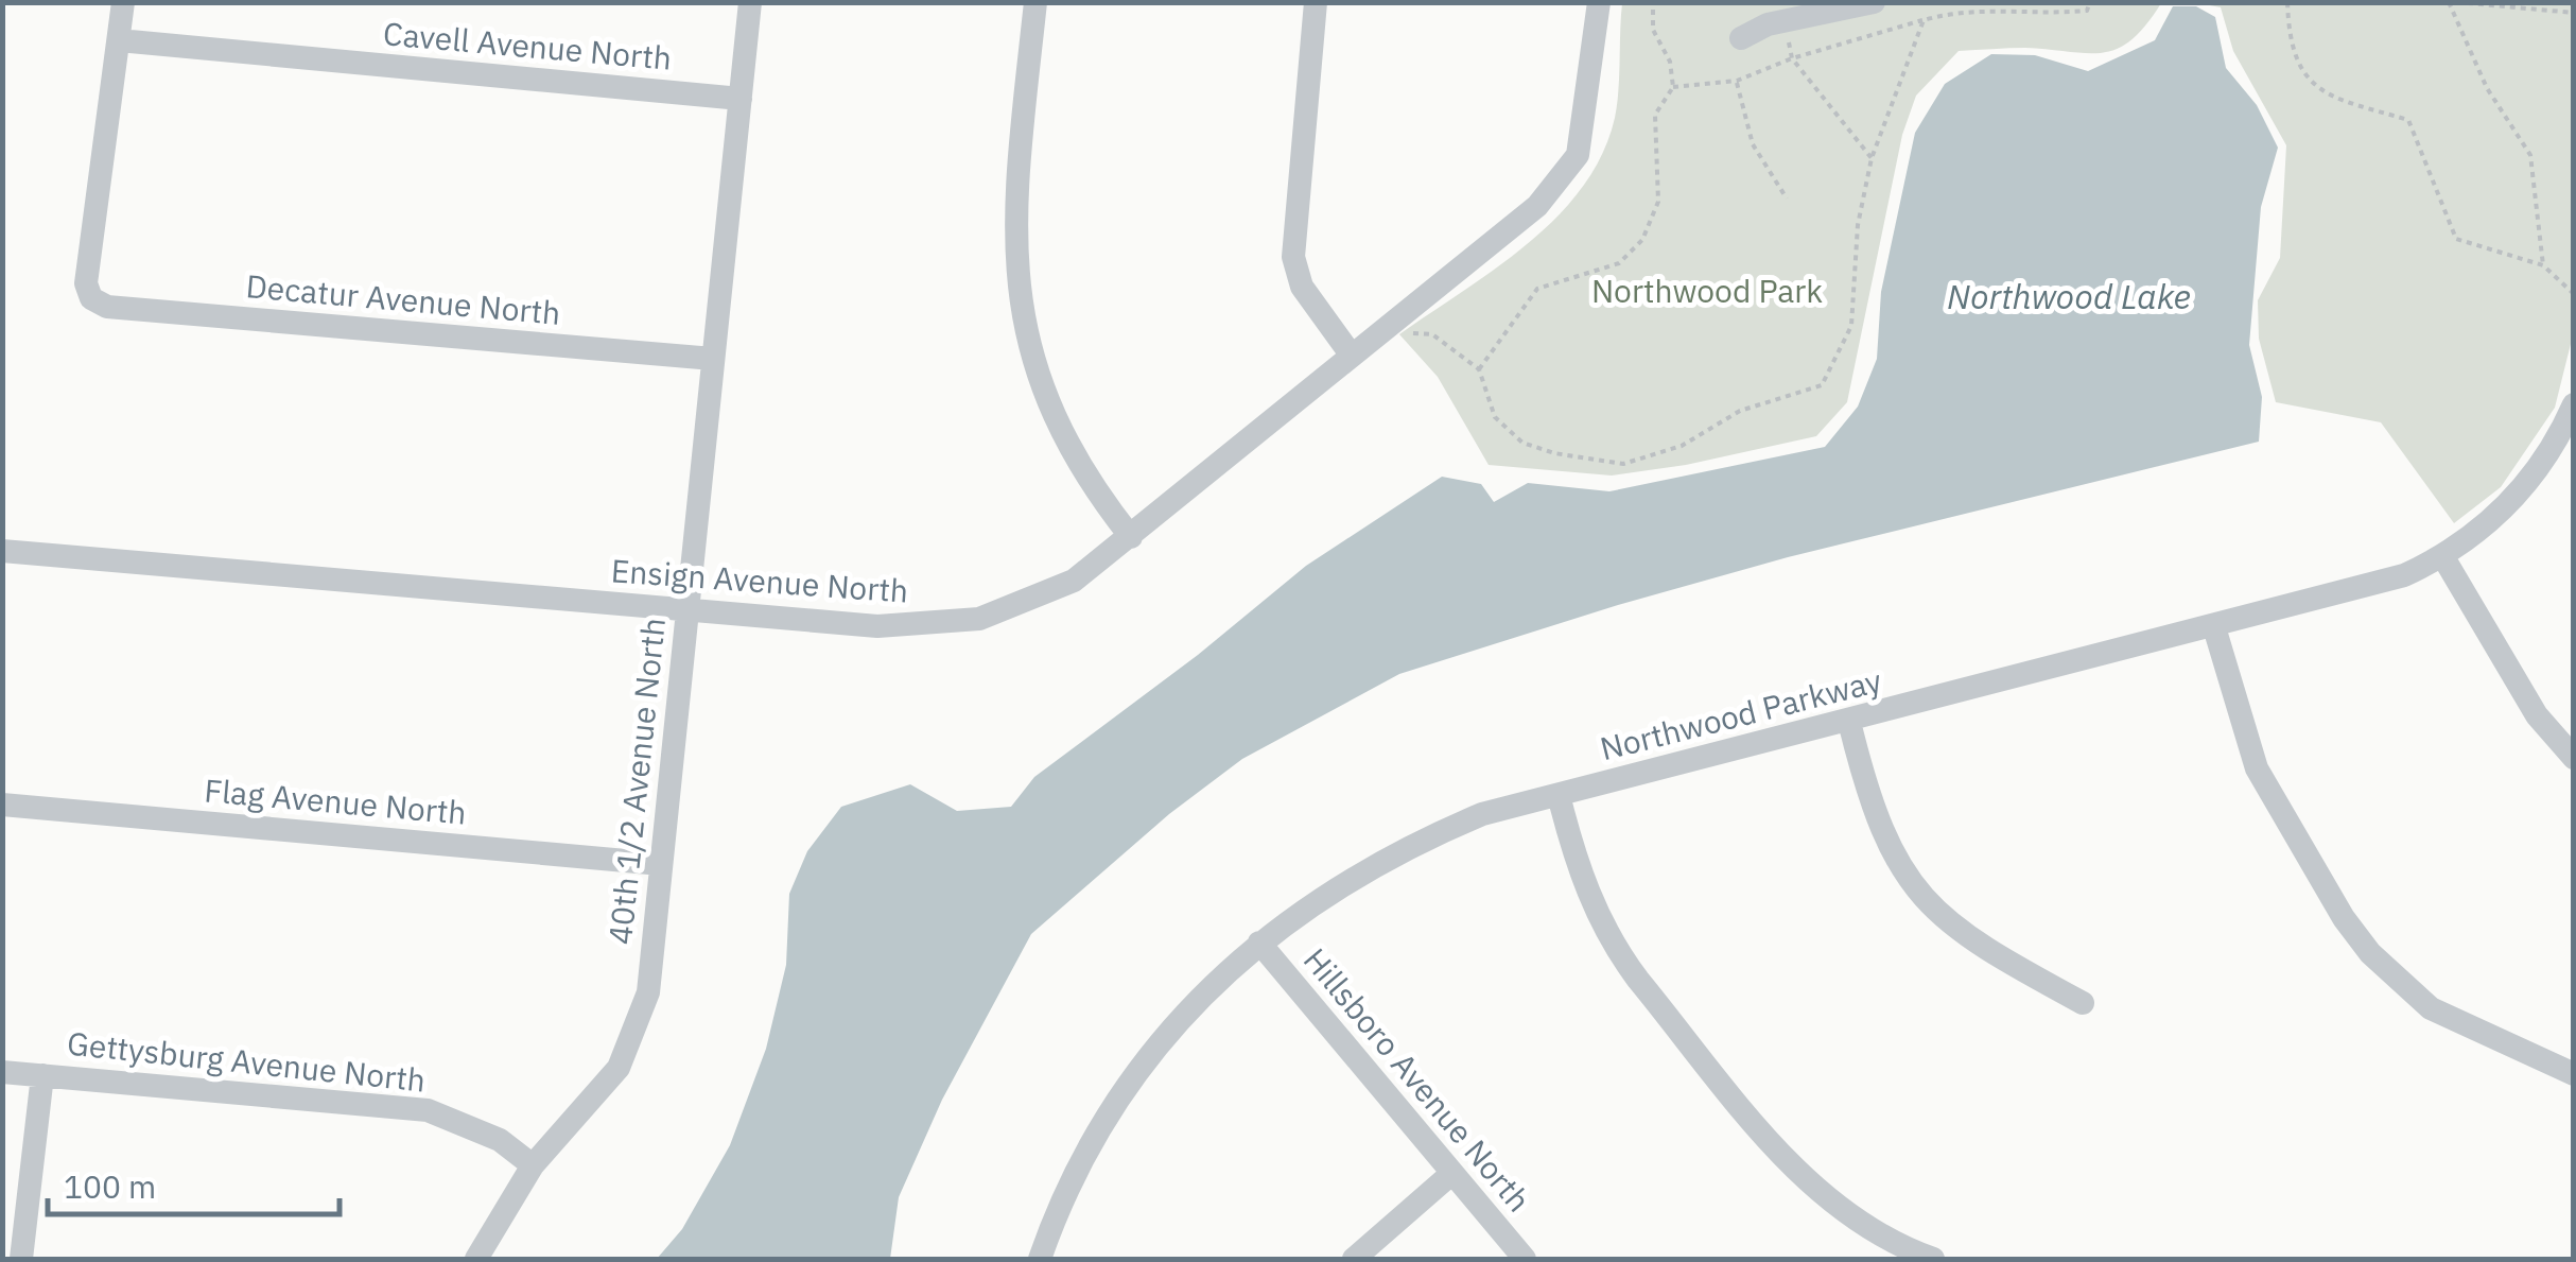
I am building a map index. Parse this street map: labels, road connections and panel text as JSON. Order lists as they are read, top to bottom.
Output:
{
  "streets": {
    "street": [
      "Cavell Avenue North",
      "Decatur Avenue North",
      "Ensign Avenue North",
      "Northwood Parkway",
      "40th 1/2 Avenue North",
      "Flag Avenue North",
      "Gettysburg Avenue North",
      "Hillsboro Avenue North"
    ]
  },
  "crossings": [
    ["Cavell Avenue North", "Decatur Avenue North"],
    ["Cavell Avenue North", "40th 1/2 Avenue North"],
    ["Decatur Avenue North", "40th 1/2 Avenue North"],
    ["Ensign Avenue North", "40th 1/2 Avenue North"],
    ["Northwood Parkway", "Hillsboro Avenue North"],
    ["40th 1/2 Avenue North", "Flag Avenue North"],
    ["40th 1/2 Avenue North", "Gettysburg Avenue North"]
  ],
  "water": ["Northwood Lake"],
  "parks": ["Northwood Park"],
  "scale_bar": "100 m"
}
